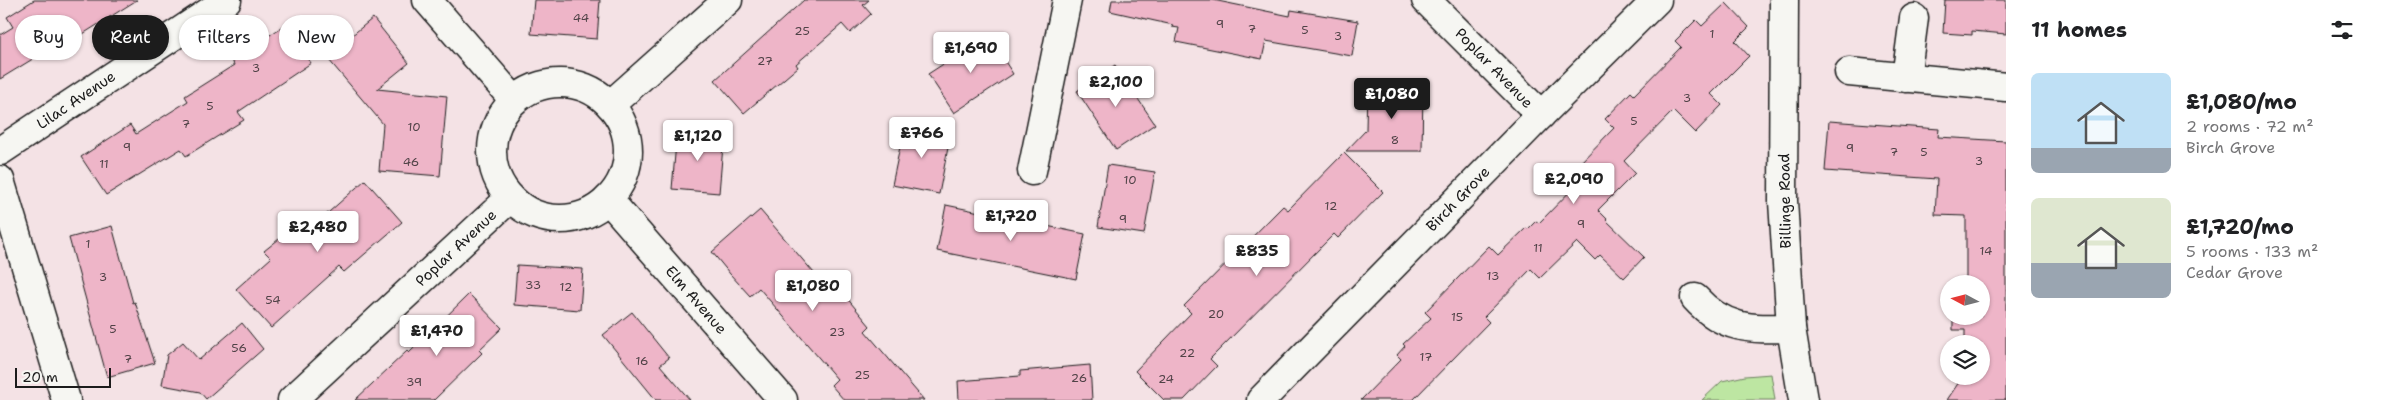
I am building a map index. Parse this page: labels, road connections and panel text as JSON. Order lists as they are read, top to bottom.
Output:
{
  "streets": {
    "street": [
      "Poplar Avenue",
      "Lilac Avenue",
      "Birch Grove",
      "Billinge Road",
      "Elm Avenue"
    ]
  },
  "crossings": [
    ["Poplar Avenue", "Birch Grove"],
    ["Poplar Avenue", "Elm Avenue"]
  ],
  "house_numbers": [
    "44",
    "9",
    "7",
    "5",
    "25",
    "1",
    "3",
    "27",
    "3",
    "3",
    "5",
    "5",
    "7",
    "10",
    "8",
    "9",
    "9",
    "7",
    "5",
    "3",
    "46",
    "11",
    "10",
    "12",
    "9",
    "9",
    "1",
    "11",
    "14",
    "13",
    "3",
    "33",
    "12",
    "54",
    "20",
    "15",
    "5",
    "23",
    "56",
    "22",
    "17",
    "7",
    "16",
    "25",
    "26",
    "24",
    "39"
  ],
  "scale_bar": "20 m",
  "north": "left",
  "page": {
    "heading": "11 homes",
    "chip": [
      "Buy",
      "Rent",
      "Filters",
      "New"
    ],
    "price": [
      "£1,690",
      "£2,100",
      "£1,080",
      "£766",
      "£1,120",
      "£2,090",
      "£1,720",
      "£2,480",
      "£835",
      "£1,080",
      "£1,470"
    ],
    "list": [
      {
        "name": "£1,080/mo",
        "note": "2 rooms · 72 m² · Birch Grove"
      },
      {
        "name": "£1,720/mo",
        "note": "5 rooms · 133 m² · Cedar Grove"
      }
    ],
    "scale": "20 m"
  }
}
